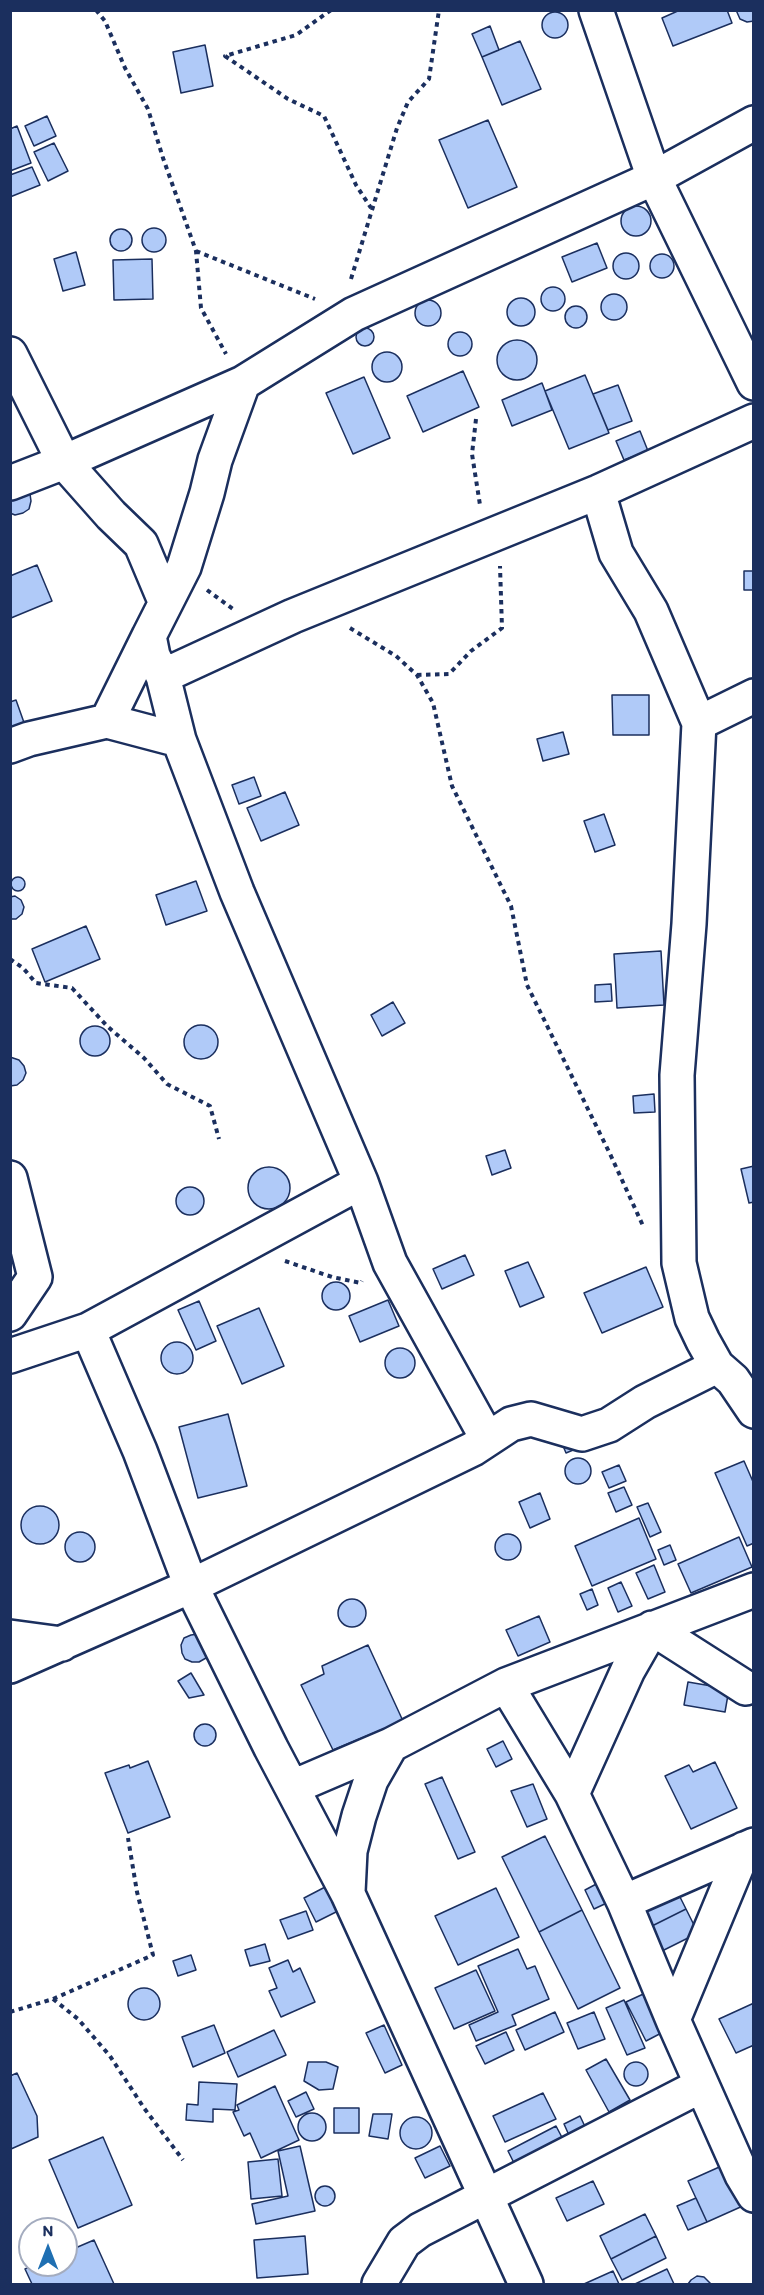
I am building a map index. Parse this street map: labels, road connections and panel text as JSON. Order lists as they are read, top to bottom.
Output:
{
  "north": "top"
}
